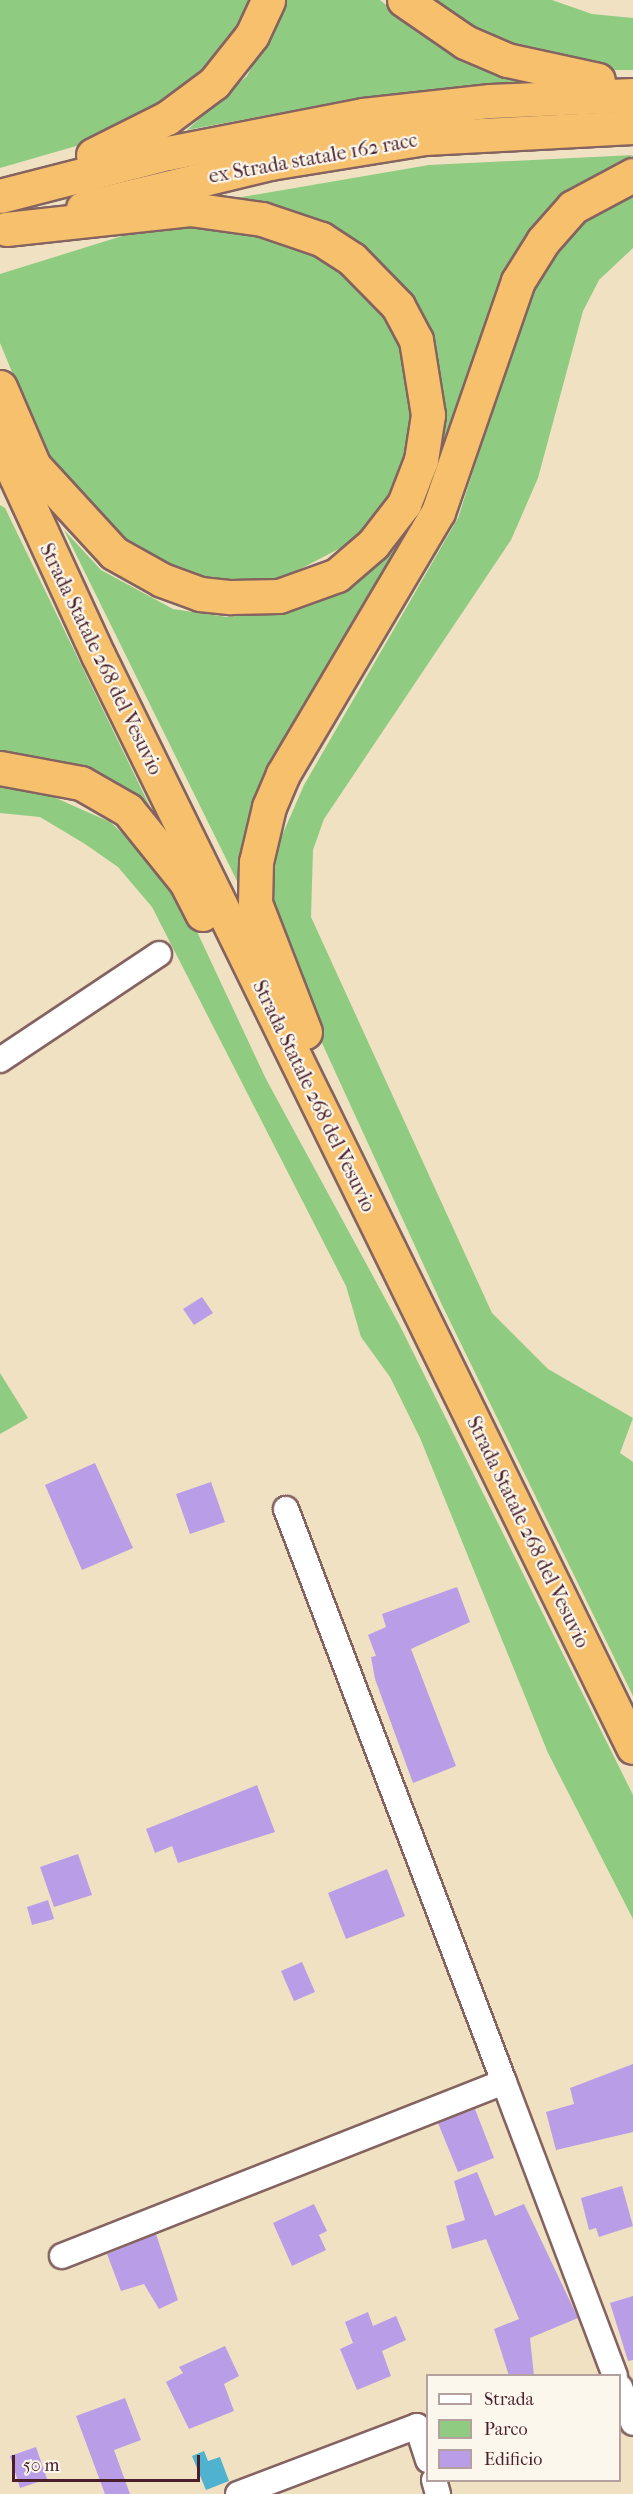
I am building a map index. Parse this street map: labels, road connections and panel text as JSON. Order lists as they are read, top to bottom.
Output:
{
  "streets": {
    "highway": ["ex Strada statale 162 racc", "Strada Statale 268 del Vesuvio"]
  },
  "legend": ["Strada", "Parco", "Edificio"],
  "scale_bar": "50 m"
}
